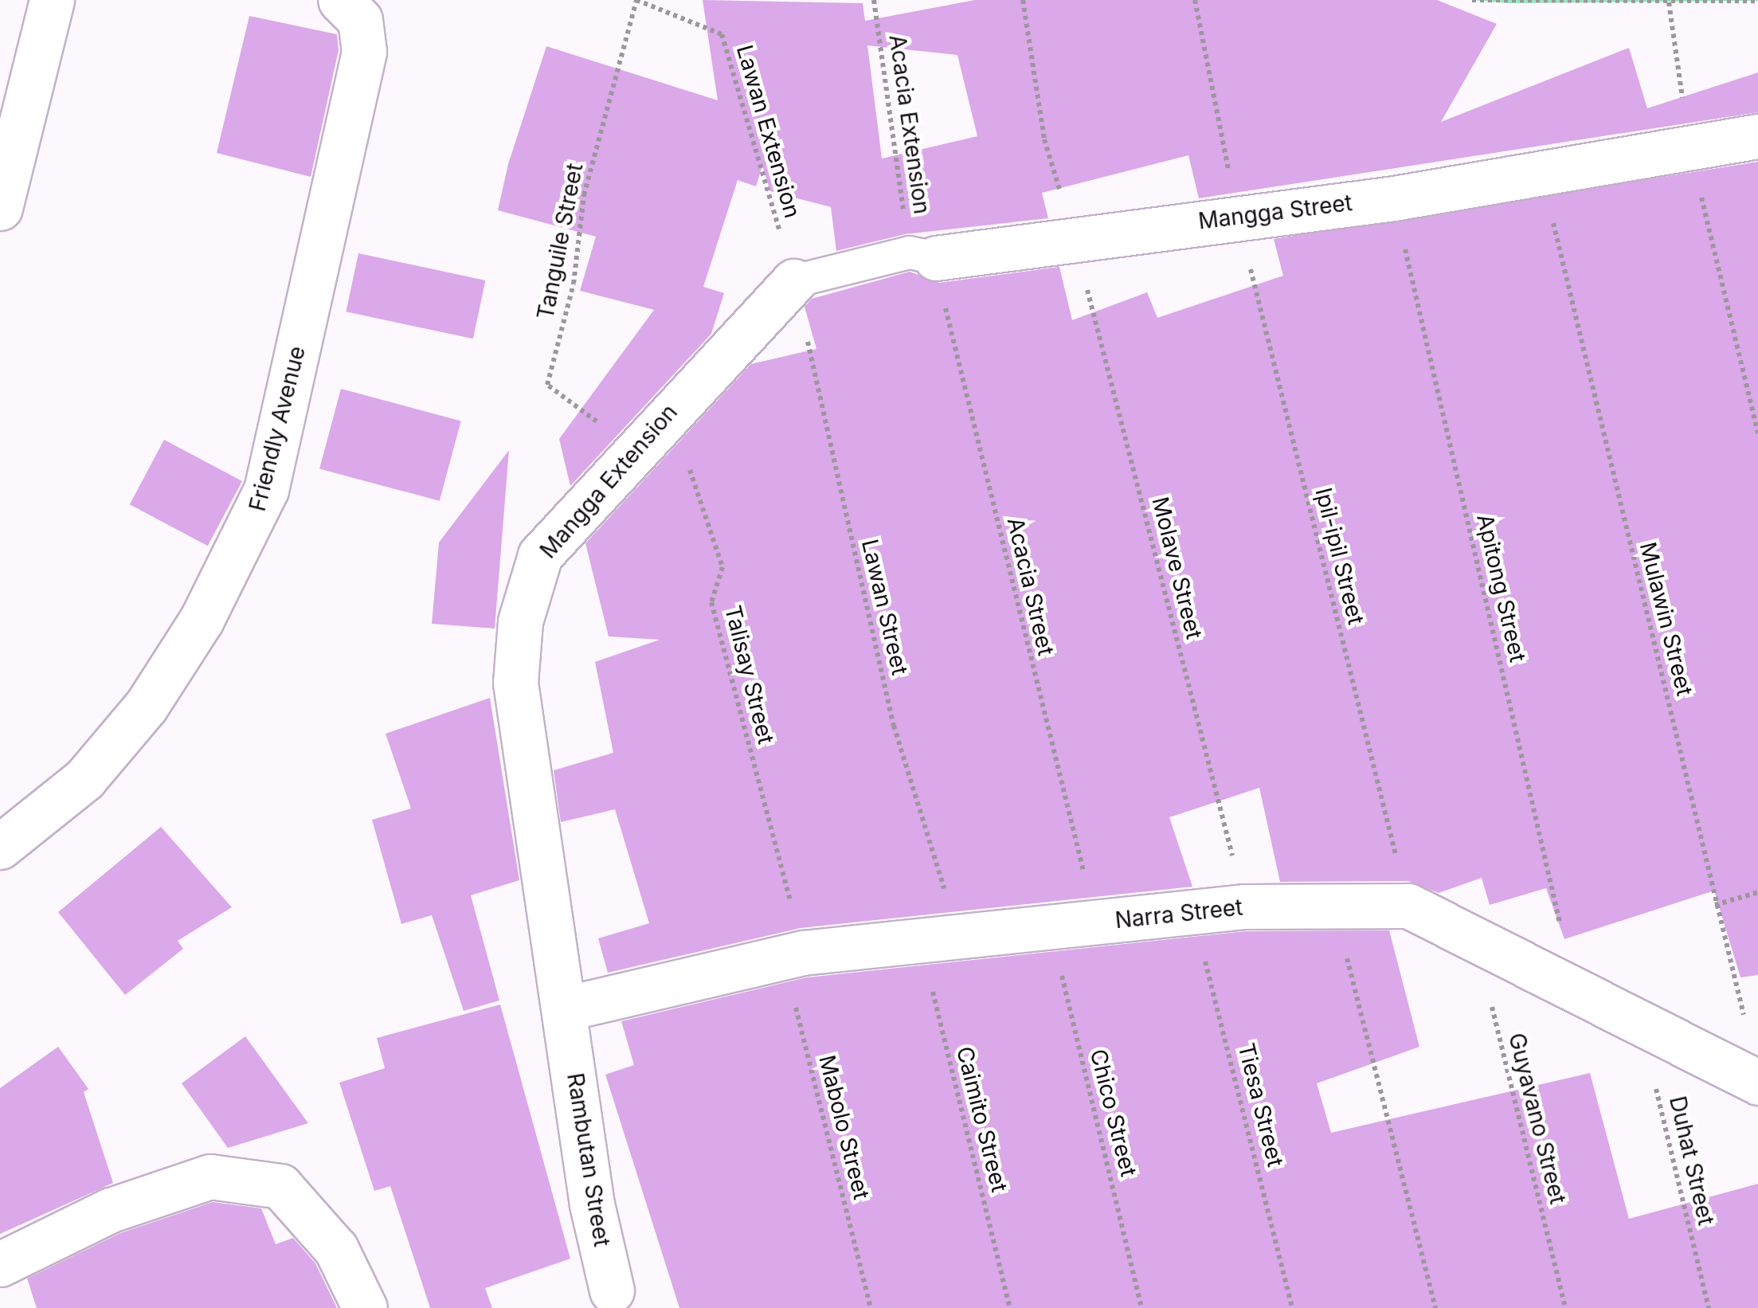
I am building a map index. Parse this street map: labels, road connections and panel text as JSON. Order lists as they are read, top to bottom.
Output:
{
  "streets": {
    "street": [
      "Mangga Street",
      "Friendly Avenue",
      "Mangga Extension",
      "Narra Street",
      "Rambutan Street"
    ],
    "path": [
      "Acacia Extension",
      "Lawan Extension",
      "Tanguile Street",
      "Ipil-ipil Street",
      "Molave Street",
      "Acacia Street",
      "Apitong Street",
      "Lawan Street",
      "Mulawin Street",
      "Talisay Street",
      "Tiesa Street",
      "Chico Street",
      "Guyavano Street",
      "Caimito Street",
      "Mabolo Street",
      "Duhat Street"
    ]
  },
  "crossings": [
    ["Acacia Extension", "Mangga Street"],
    ["Acacia Extension", "Acacia Street"],
    ["Lawan Extension", "Mangga Street"],
    ["Lawan Extension", "Tanguile Street"],
    ["Lawan Extension", "Mangga Extension"],
    ["Lawan Extension", "Lawan Street"],
    ["Mangga Street", "Mangga Extension"],
    ["Mangga Street", "Ipil-ipil Street"],
    ["Mangga Street", "Molave Street"],
    ["Mangga Street", "Acacia Street"],
    ["Mangga Street", "Apitong Street"],
    ["Mangga Street", "Lawan Street"],
    ["Mangga Street", "Mulawin Street"],
    ["Tanguile Street", "Mangga Extension"],
    ["Mangga Extension", "Lawan Street"],
    ["Mangga Extension", "Talisay Street"],
    ["Mangga Extension", "Narra Street"],
    ["Mangga Extension", "Rambutan Street"],
    ["Ipil-ipil Street", "Narra Street"],
    ["Molave Street", "Narra Street"],
    ["Acacia Street", "Narra Street"],
    ["Apitong Street", "Narra Street"],
    ["Lawan Street", "Narra Street"],
    ["Lawan Street", "Caimito Street"],
    ["Talisay Street", "Narra Street"],
    ["Talisay Street", "Mabolo Street"],
    ["Narra Street", "Tiesa Street"],
    ["Narra Street", "Chico Street"],
    ["Narra Street", "Guyavano Street"],
    ["Narra Street", "Caimito Street"],
    ["Narra Street", "Mabolo Street"],
    ["Narra Street", "Rambutan Street"],
    ["Narra Street", "Duhat Street"]
  ]
}
